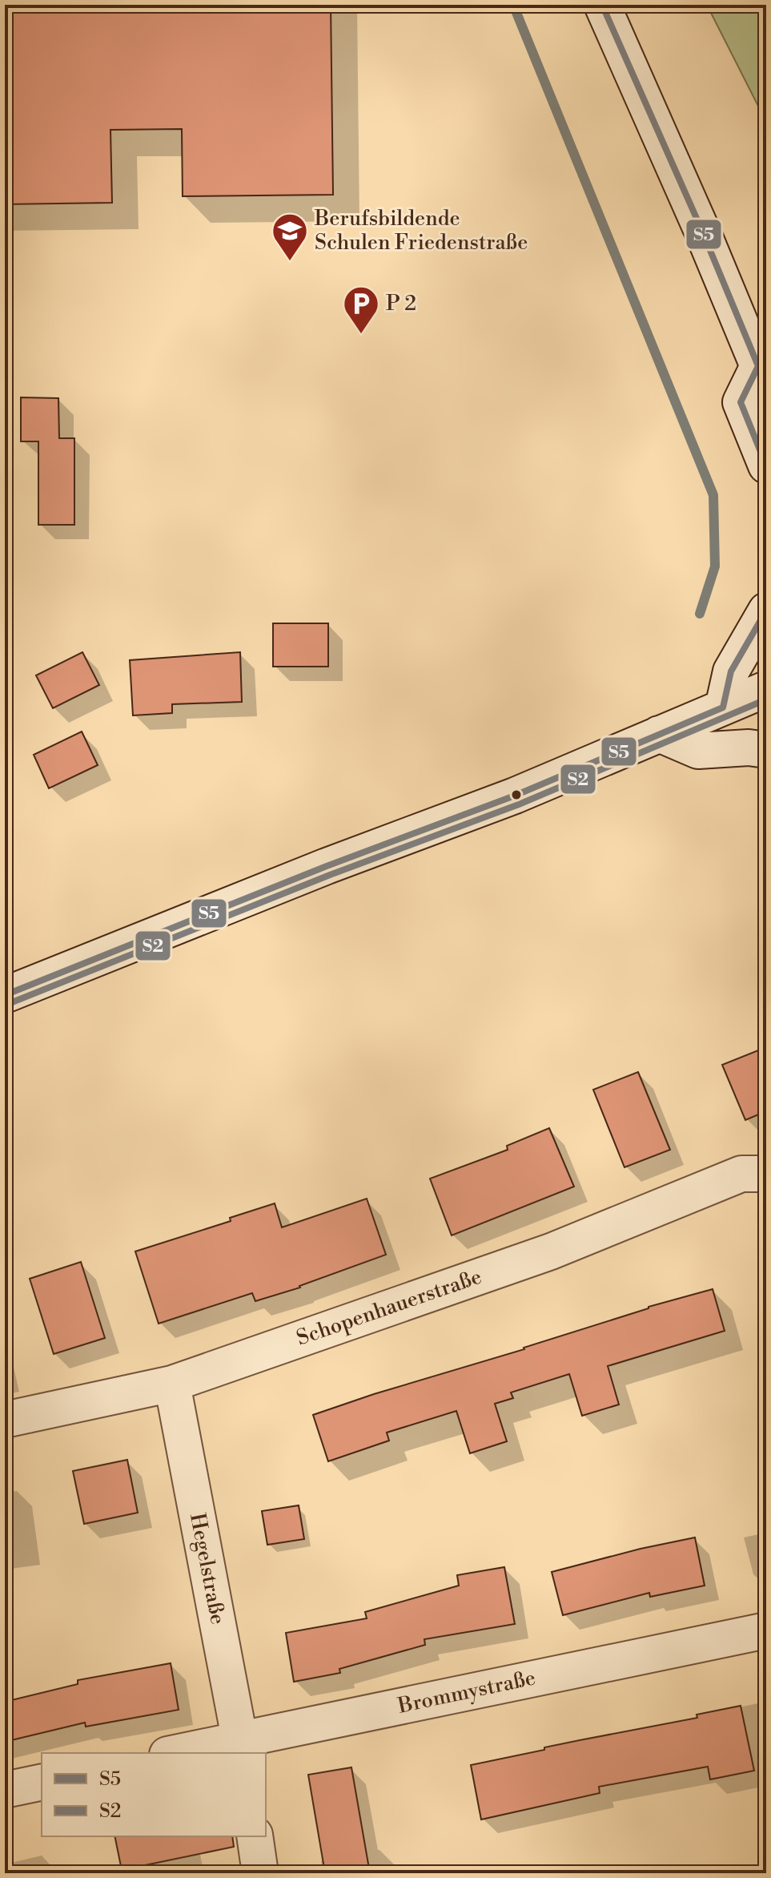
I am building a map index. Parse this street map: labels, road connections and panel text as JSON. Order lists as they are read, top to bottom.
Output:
{
  "streets": {
    "street": ["Schopenhauerstraße", "Hegelstraße", "Brommystraße"]
  },
  "crossings": [
    ["Schopenhauerstraße", "Hegelstraße"],
    ["Hegelstraße", "Brommystraße"]
  ],
  "places": {
    "school or university": ["Berufsbildende Schulen Friedenstraße"],
    "parking": ["P 2"]
  },
  "lines": ["transit line S5", "transit line S2"],
  "legend": ["S5", "S2"]
}
